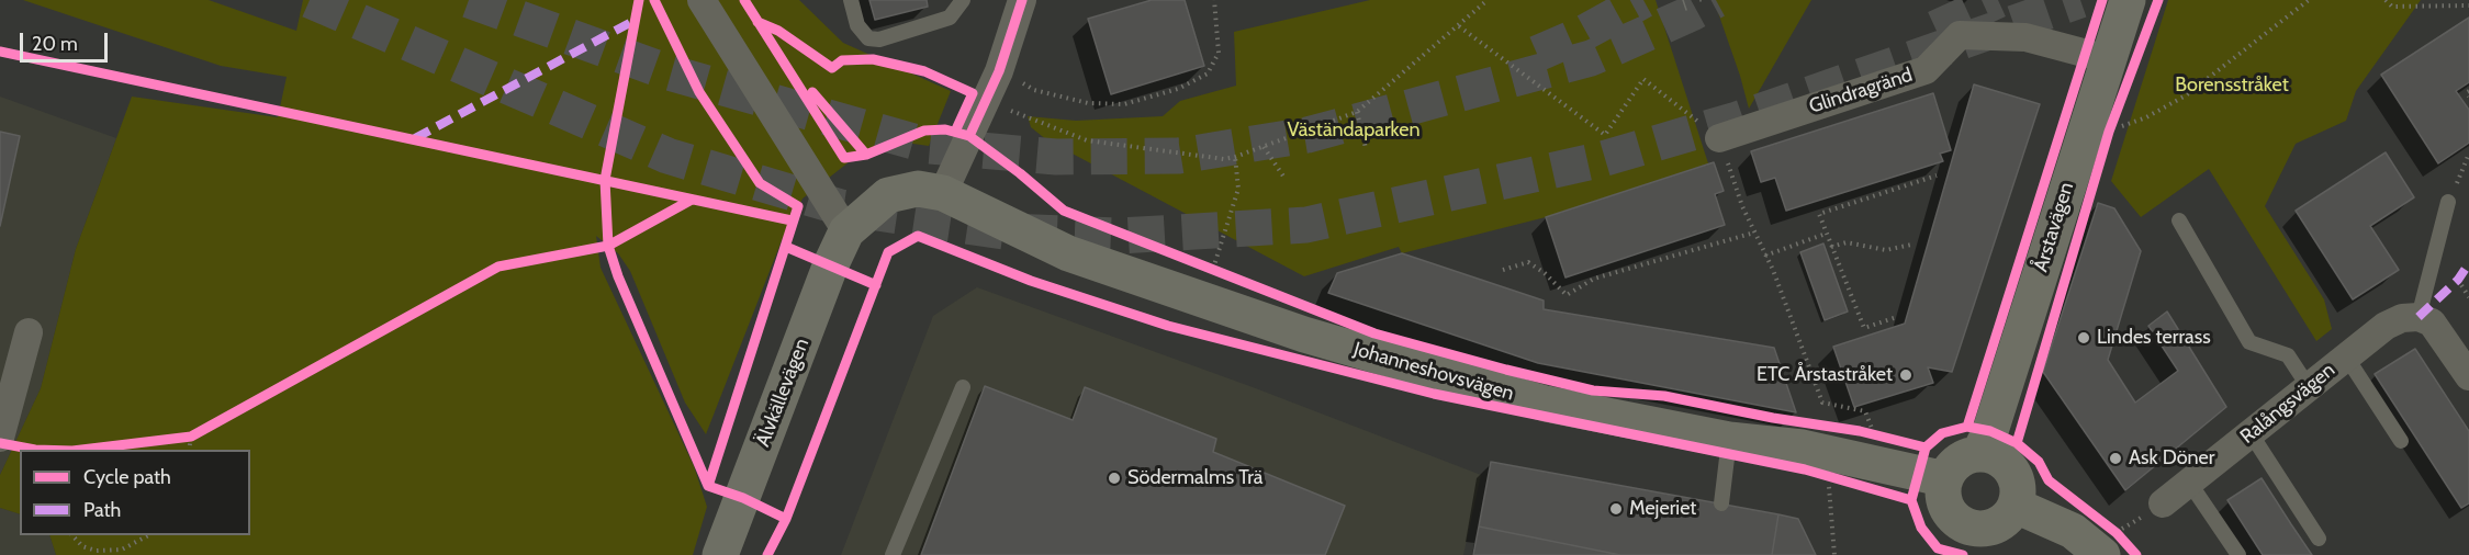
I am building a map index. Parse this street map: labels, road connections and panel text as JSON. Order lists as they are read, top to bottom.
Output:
{
  "streets": {
    "main road": ["Årstavägen", "Johanneshovsvägen", "Älvkällevägen"],
    "street": ["Glindragränd", "Ralångsvägen"]
  },
  "crossings": [
    ["Glindragränd", "Årstavägen"],
    ["Årstavägen", "Johanneshovsvägen"],
    ["Johanneshovsvägen", "Älvkällevägen"]
  ],
  "parks": ["Borensstråket", "Väständaparken"],
  "places": [
    "Lindes terrass",
    "ETC Årstastråket",
    "Ask Döner",
    "Södermalms Trä",
    "Mejeriet"
  ],
  "legend": ["Cycle path", "Path"],
  "scale_bar": "20 m"
}
